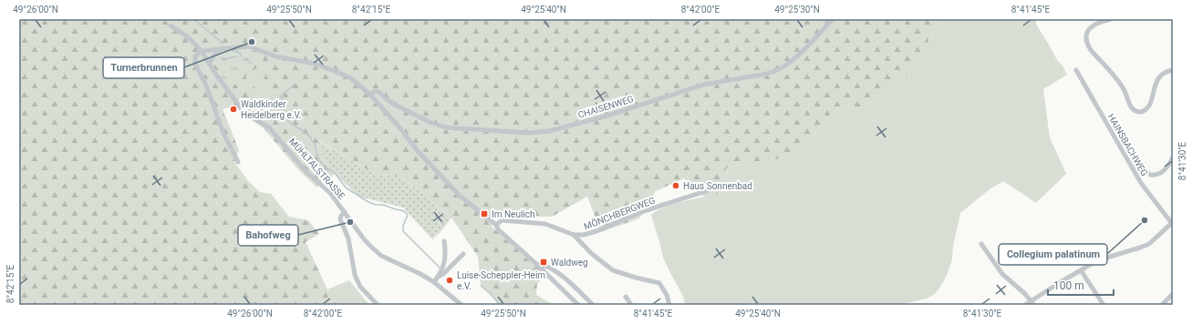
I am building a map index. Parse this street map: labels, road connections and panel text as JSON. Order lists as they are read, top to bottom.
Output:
{
  "streets": {
    "street": [
      "CHAISENWEG",
      "HAINSBACHWEG",
      "MÜHLTALSTRASSE",
      "MÖNCHBERGWEG"
    ]
  },
  "places": {
    "other": [
      "Turnerbrunnen",
      "Waldkinder Heidelberg e.V.",
      "Haus Sonnenbad",
      "Collegium palatinum",
      "Bahofweg",
      "Luise-Scheppler-Heim e.V."
    ],
    "transit": ["Im Neulich", "Waldweg"]
  },
  "scale_bar": "100 m",
  "coordinates": [
    "49°26'00\"N",
    "49°25'50\"N",
    "8°42'15\"E",
    "49°25'40\"N",
    "8°42'00\"E",
    "49°25'30\"N",
    "8°41'45\"E",
    "8°41'30\"E"
  ]
}
